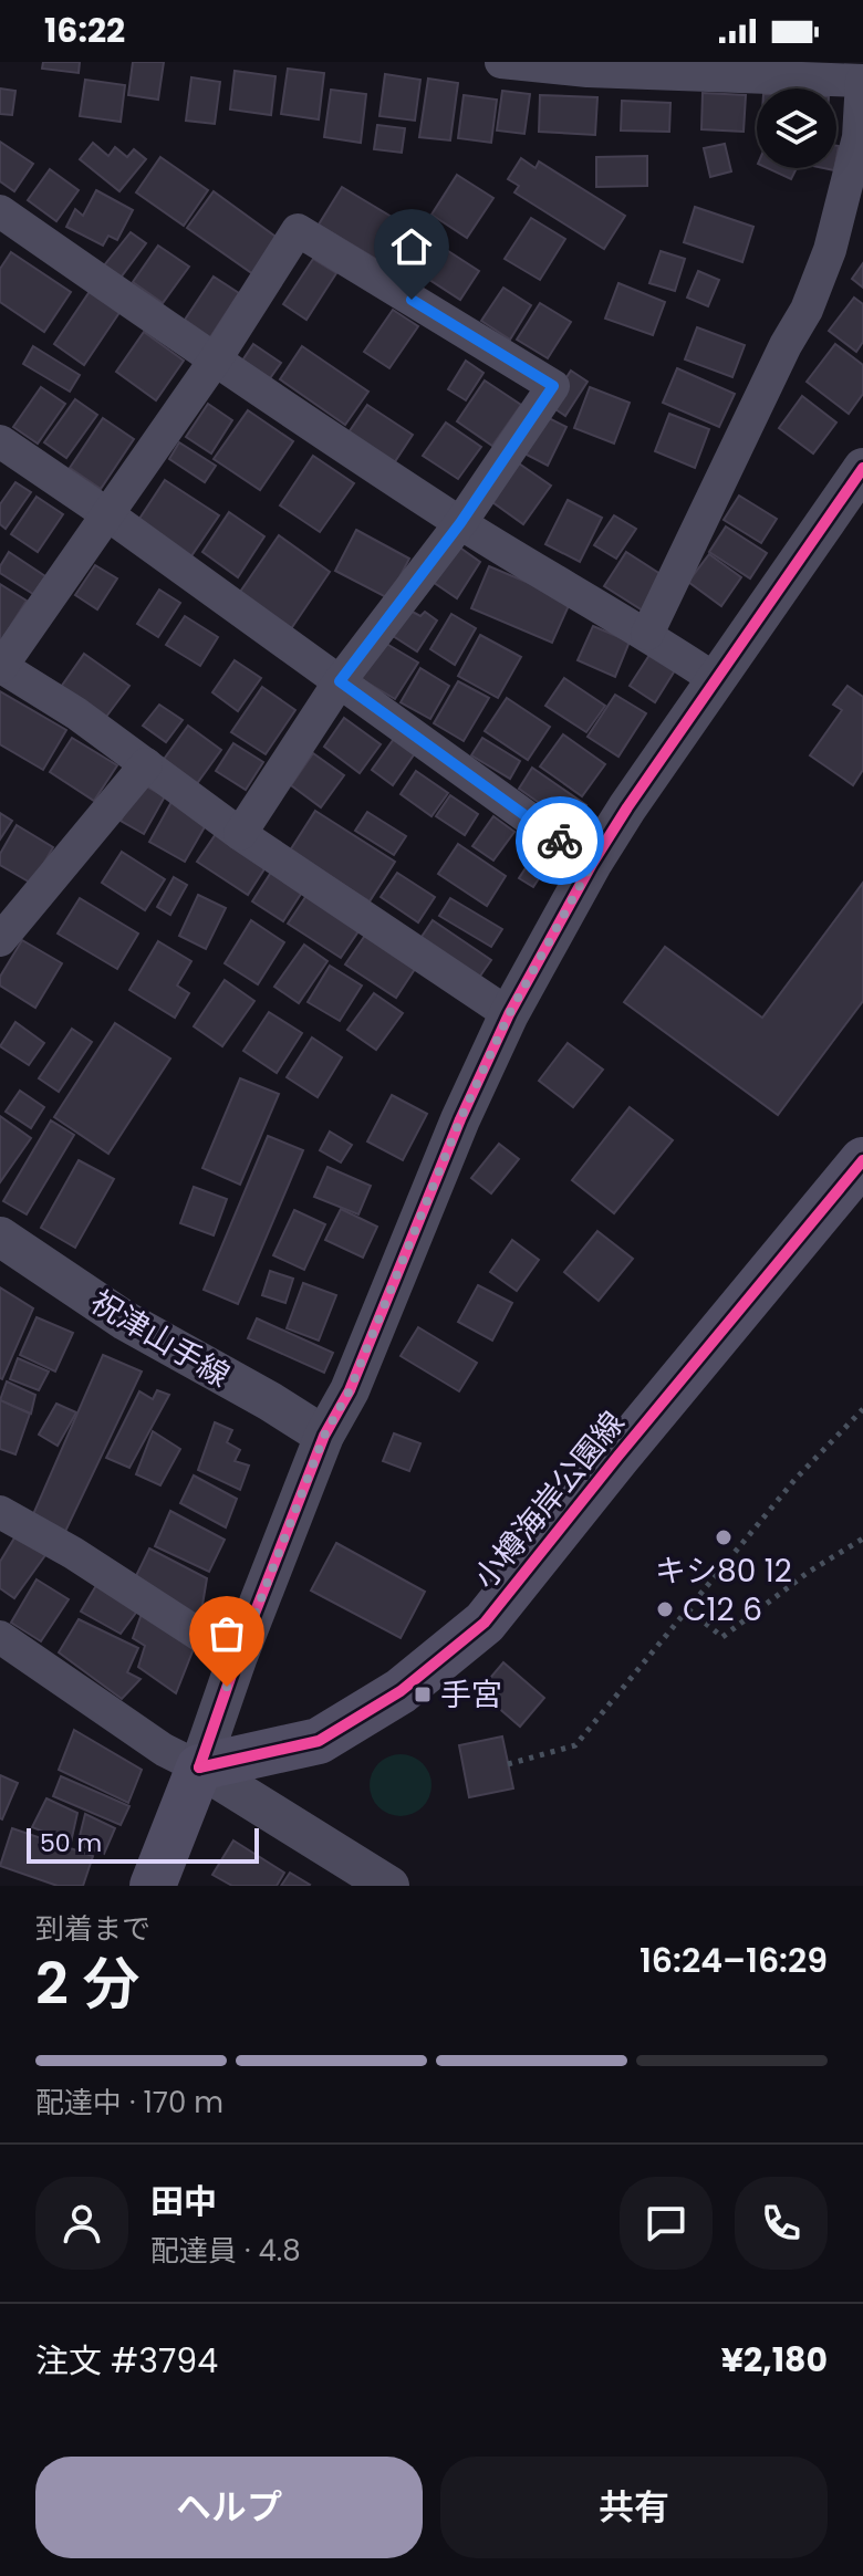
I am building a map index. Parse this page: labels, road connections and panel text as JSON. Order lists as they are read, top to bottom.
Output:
{
  "streets": {
    "main road": ["小樽海岸公園線"],
    "street": ["祝津山手線"]
  },
  "places": {
    "other": ["キシ80 12", "C12 6"],
    "transit": ["手宮"]
  },
  "scale_bar": "50 m",
  "page": {
    "status": "16:22",
    "scale": "50 m",
    "heading": ["2 分", "到着まで", "16:24–16:29"],
    "panel": [
      "田中",
      "配達員 · 4.8",
      "注文 #3794",
      "¥2,180"
    ],
    "bar": "配達中 · 170 m",
    "buttons": ["ヘルプ", "共有"]
  }
}
